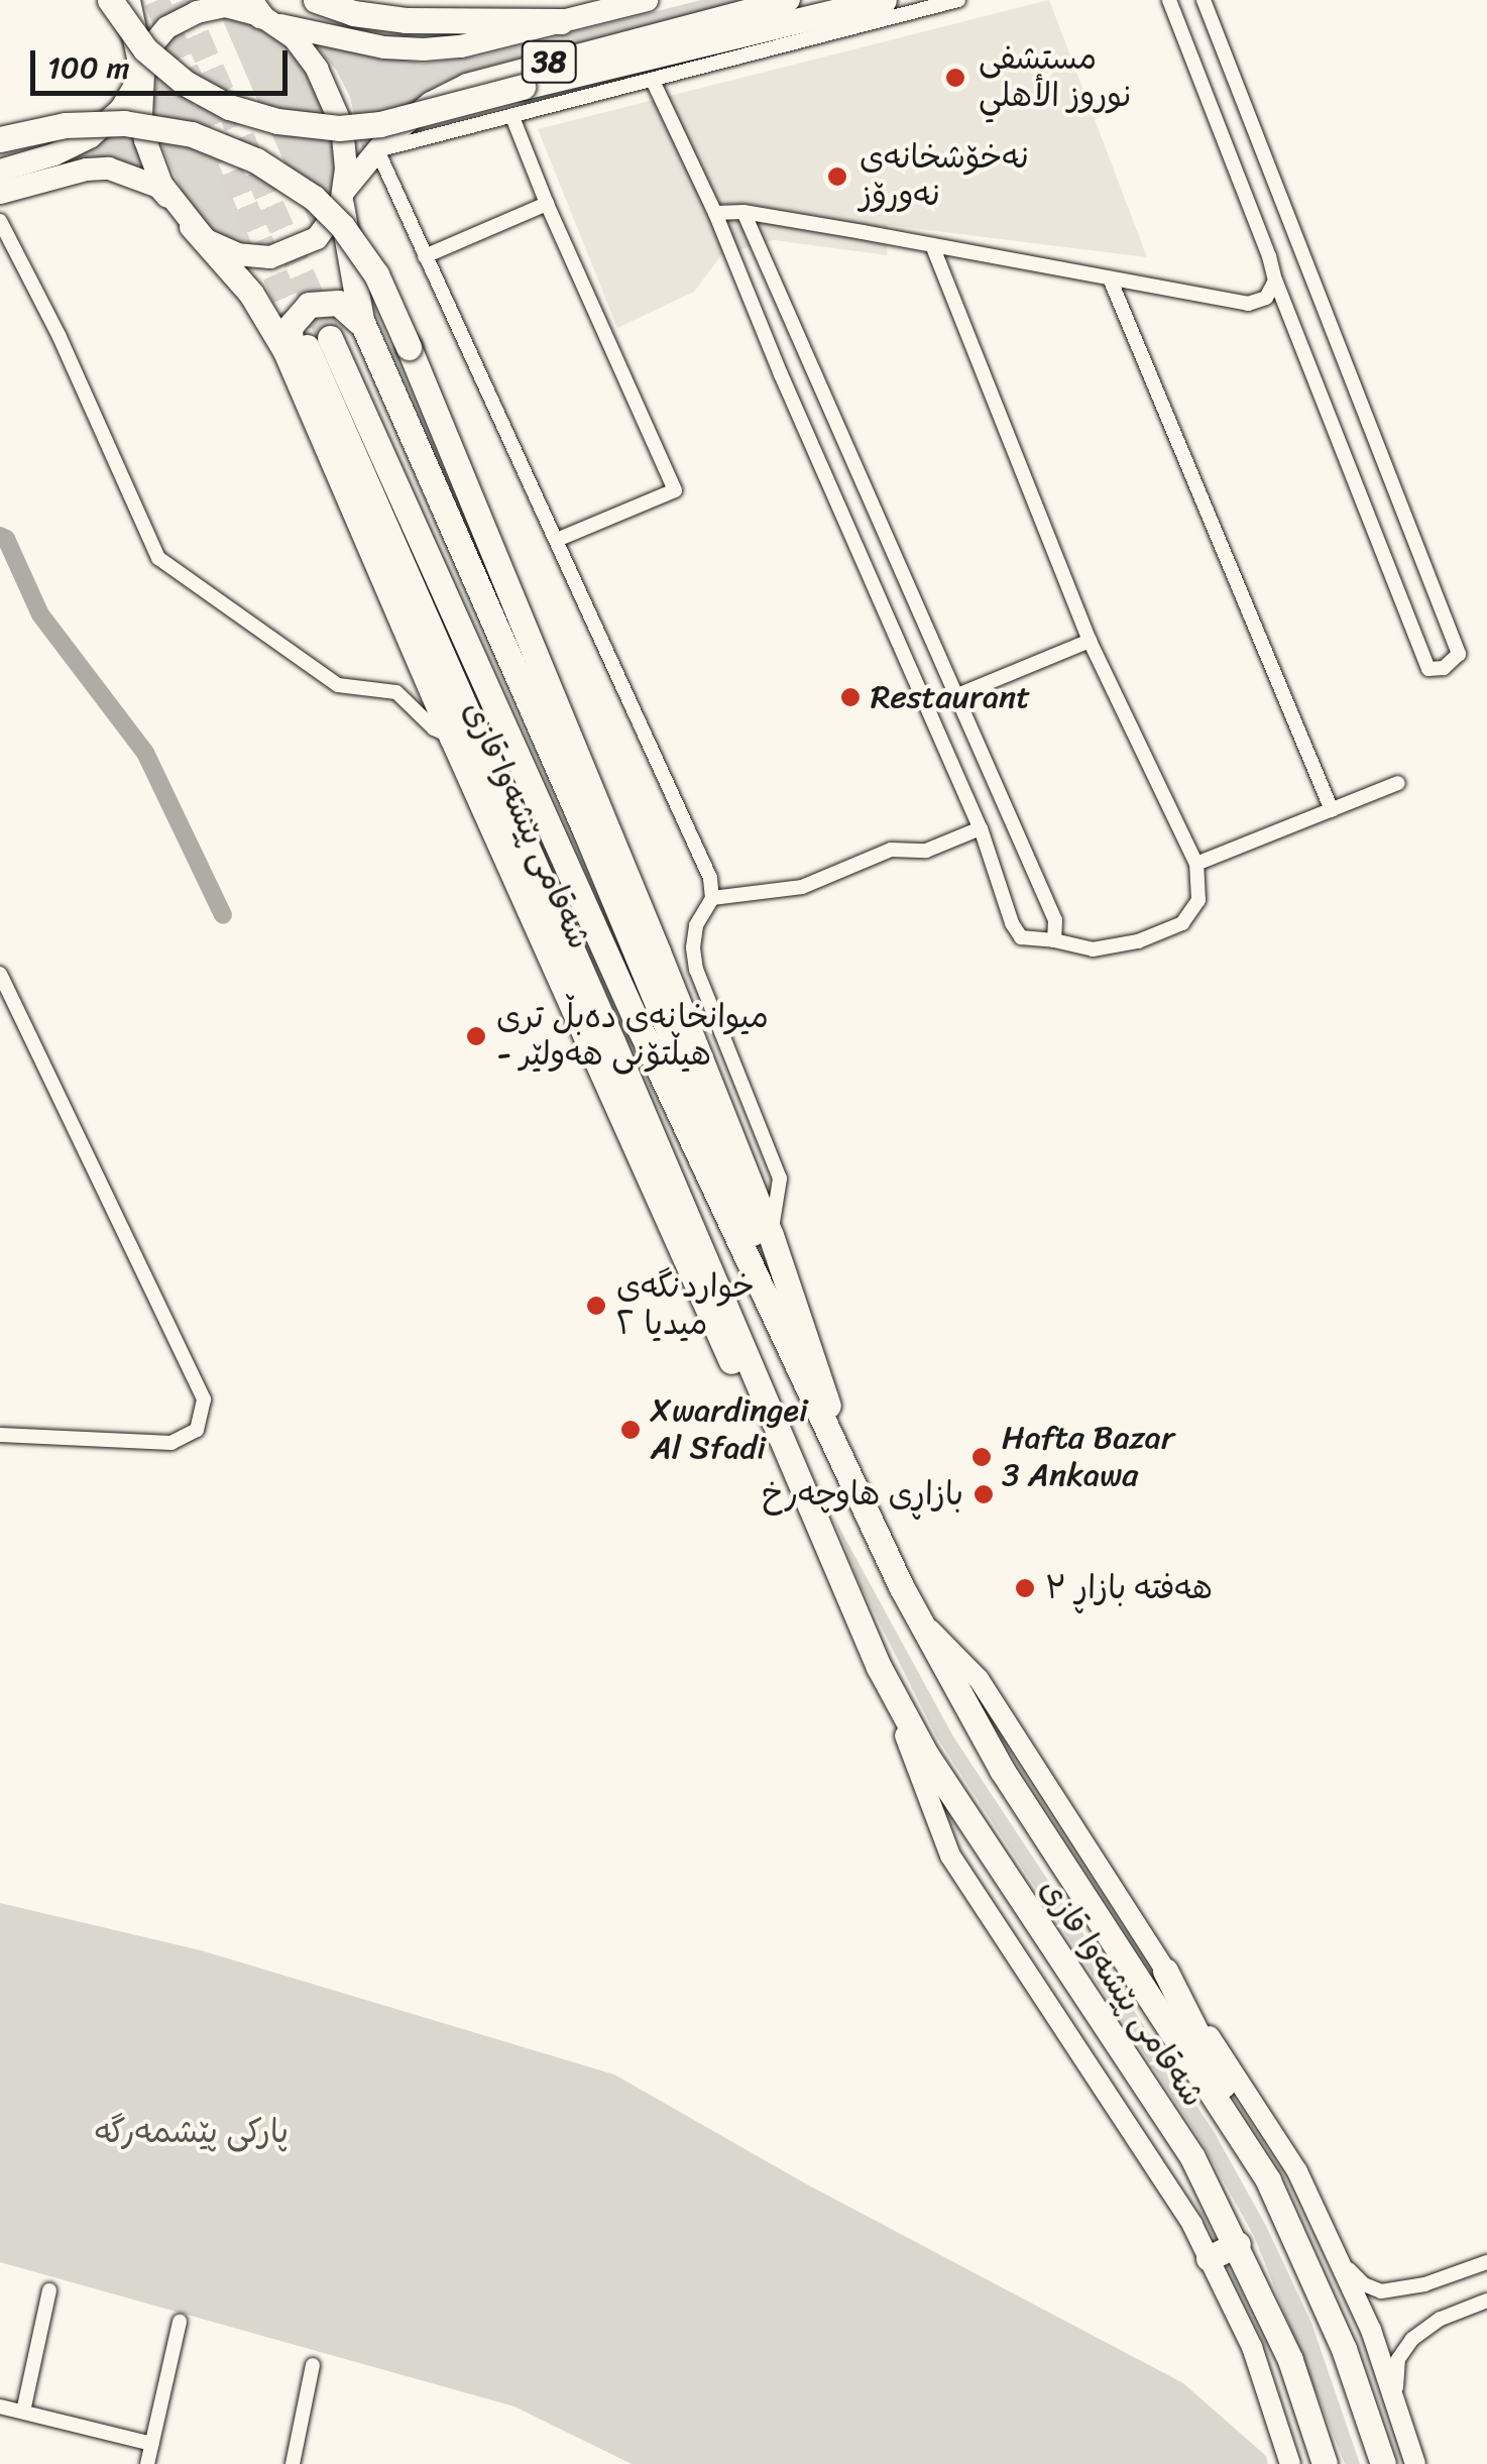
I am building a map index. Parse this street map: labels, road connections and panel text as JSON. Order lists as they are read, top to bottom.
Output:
{
  "streets": {
    "highway": ["شەقامی پێشەوا قازی"],
    "main road": ["38"]
  },
  "crossings": [
    ["38", "شەقامی پێشەوا قازی"]
  ],
  "parks": ["پارکی پێشمەرگە"],
  "places": [
    "مستشفى نوروز الأهلي",
    "نەخۆشخانەی نەورۆز",
    "Restaurant",
    "میوانخانەی دەبڵ تری - هیڵتۆنی هەولێر",
    "خواردنگەی میدیا ٢",
    "Xwardingei Al Sfadi",
    "Hafta Bazar 3 Ankawa",
    "بازاڕی هاوچەرخ",
    "هەفتە بازاڕ ٣"
  ],
  "scale_bar": "100 m"
}
